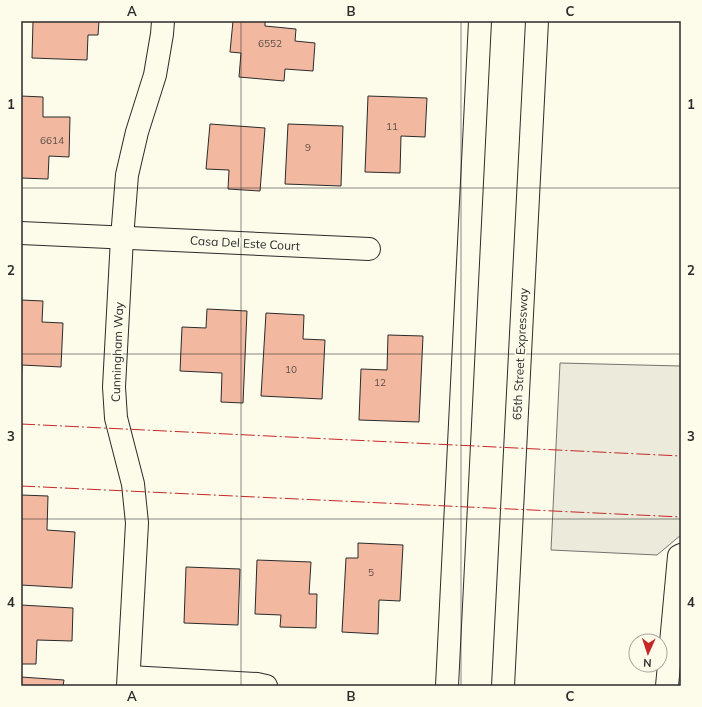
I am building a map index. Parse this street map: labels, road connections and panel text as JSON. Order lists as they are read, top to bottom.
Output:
{
  "streets": {
    "main road": ["Casa Del Este Court", "Cunningham Way", "65th Street Expressway"]
  },
  "crossings": [
    ["Casa Del Este Court", "Cunningham Way"]
  ],
  "house_numbers": [
    "6552",
    "11",
    "6614",
    "9",
    "10",
    "12",
    "5"
  ],
  "north": "bottom",
  "grid": {
    "columns": ["A", "B", "C"],
    "rows": [
      "1",
      "2",
      "3",
      "4"
    ]
  }
}
